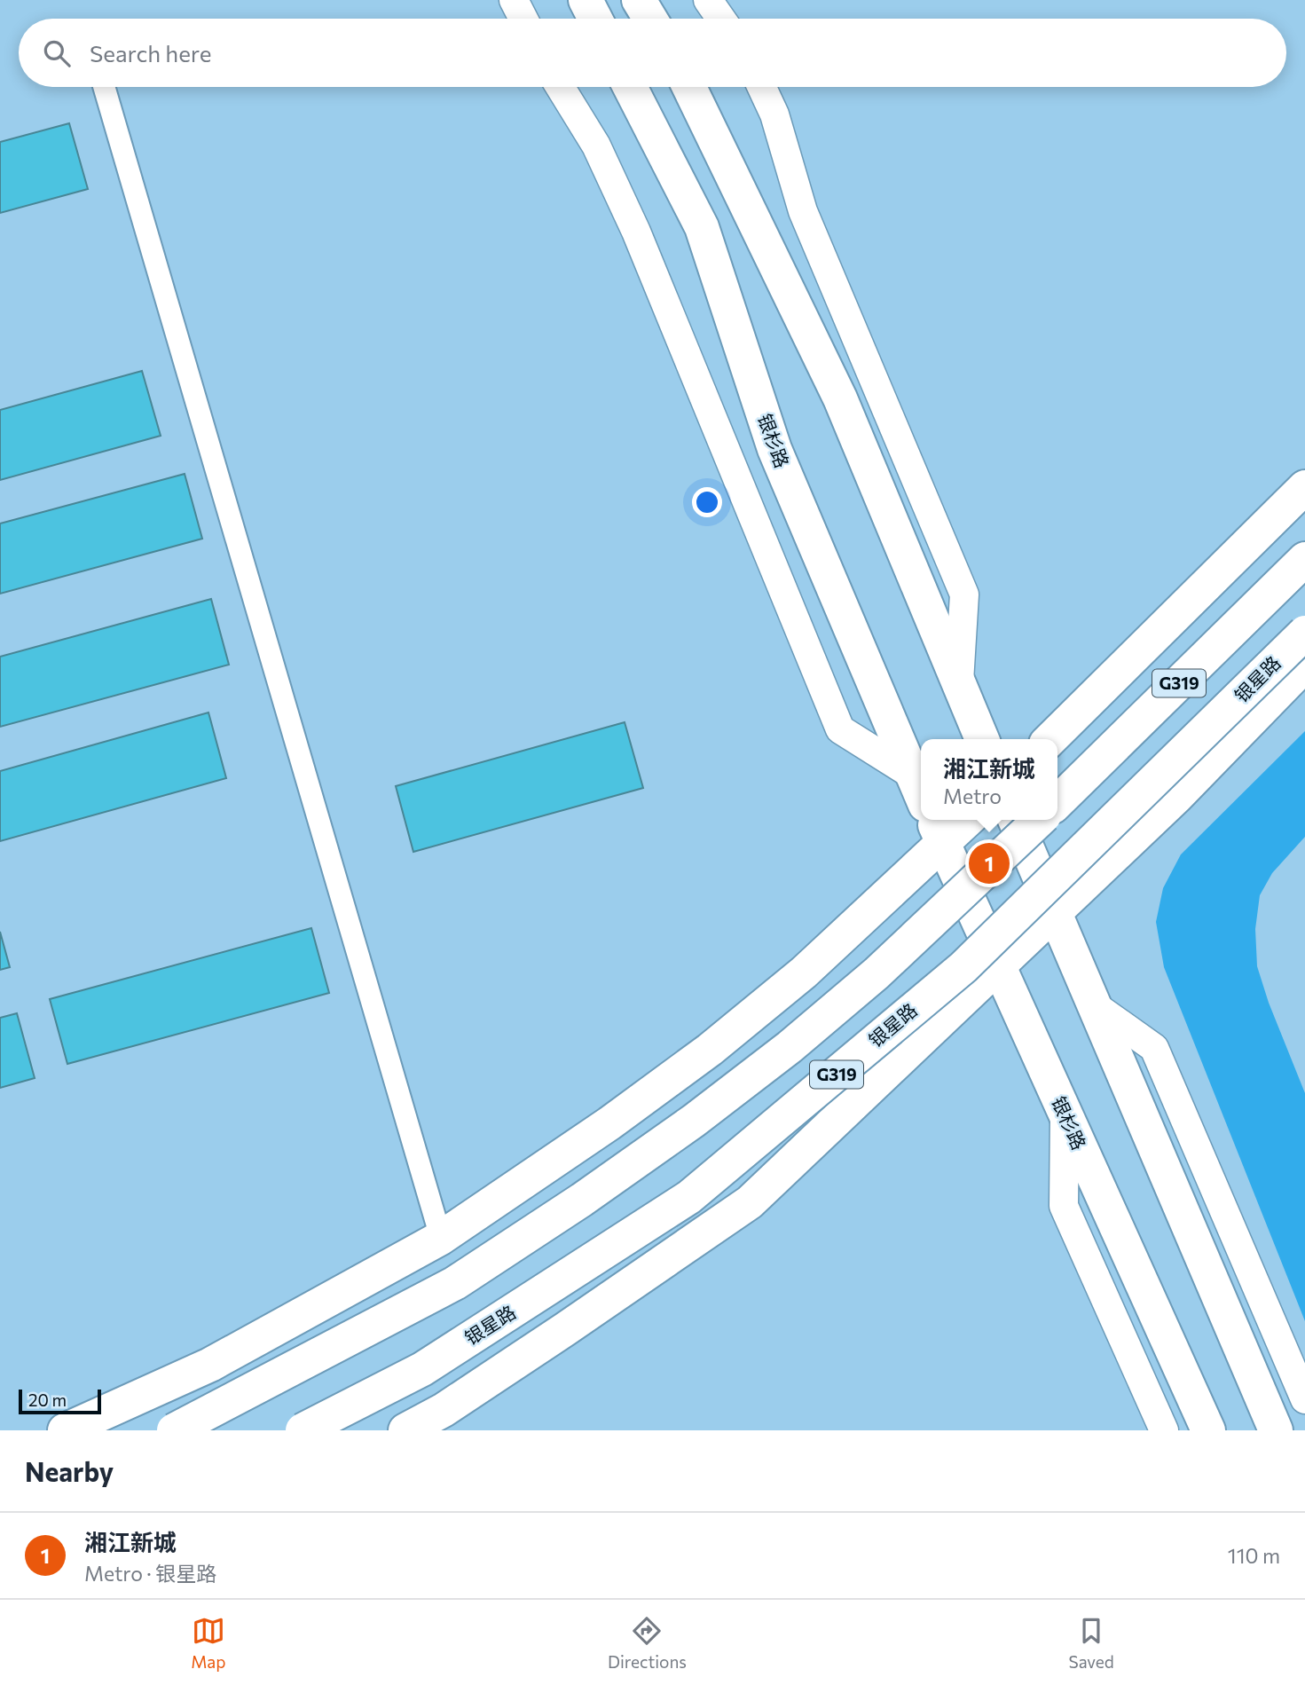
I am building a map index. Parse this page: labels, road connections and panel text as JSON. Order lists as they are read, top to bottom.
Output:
{
  "streets": {
    "main road": ["银杉路", "银星路", "G319"]
  },
  "crossings": [
    ["银杉路", "银星路"]
  ],
  "scale_bar": "20 m",
  "page": {
    "search": "Search here",
    "popup": ["湘江新城", "Metro"],
    "pins": "1",
    "scale": "20 m",
    "heading": "Nearby",
    "list": [
      {
        "mark": "1",
        "name": "湘江新城",
        "note": "Metro · 银星路",
        "value": "110 m"
      }
    ],
    "nav": ["Map", "Directions", "Saved"]
  }
}
